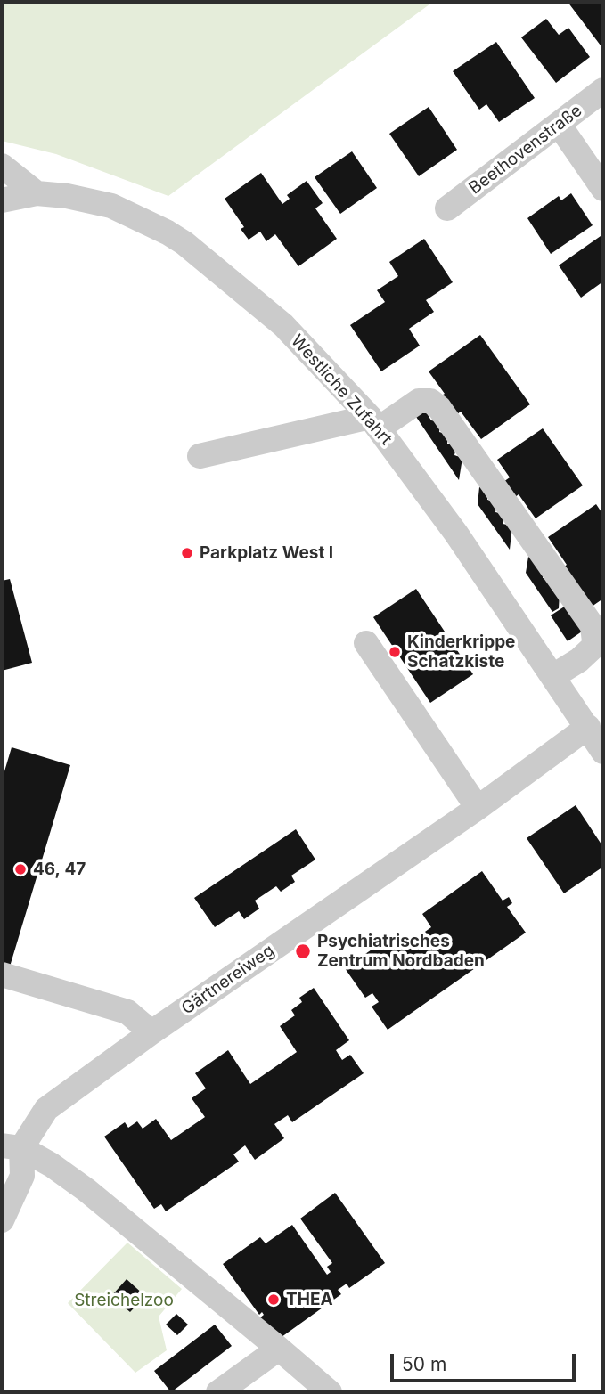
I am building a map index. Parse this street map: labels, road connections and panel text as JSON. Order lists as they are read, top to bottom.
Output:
{
  "streets": {
    "street": ["Beethovenstraße", "Westliche Zufahrt", "Gärtnereiweg"]
  },
  "crossings": [
    ["Westliche Zufahrt", "Gärtnereiweg"]
  ],
  "parks": ["Streichelzoo"],
  "places": [
    "Parkplatz West I",
    "Kinderkrippe Schatzkiste",
    "46, 47",
    "Psychiatrisches Zentrum Nordbaden",
    "THEA"
  ],
  "scale_bar": "50 m"
}
